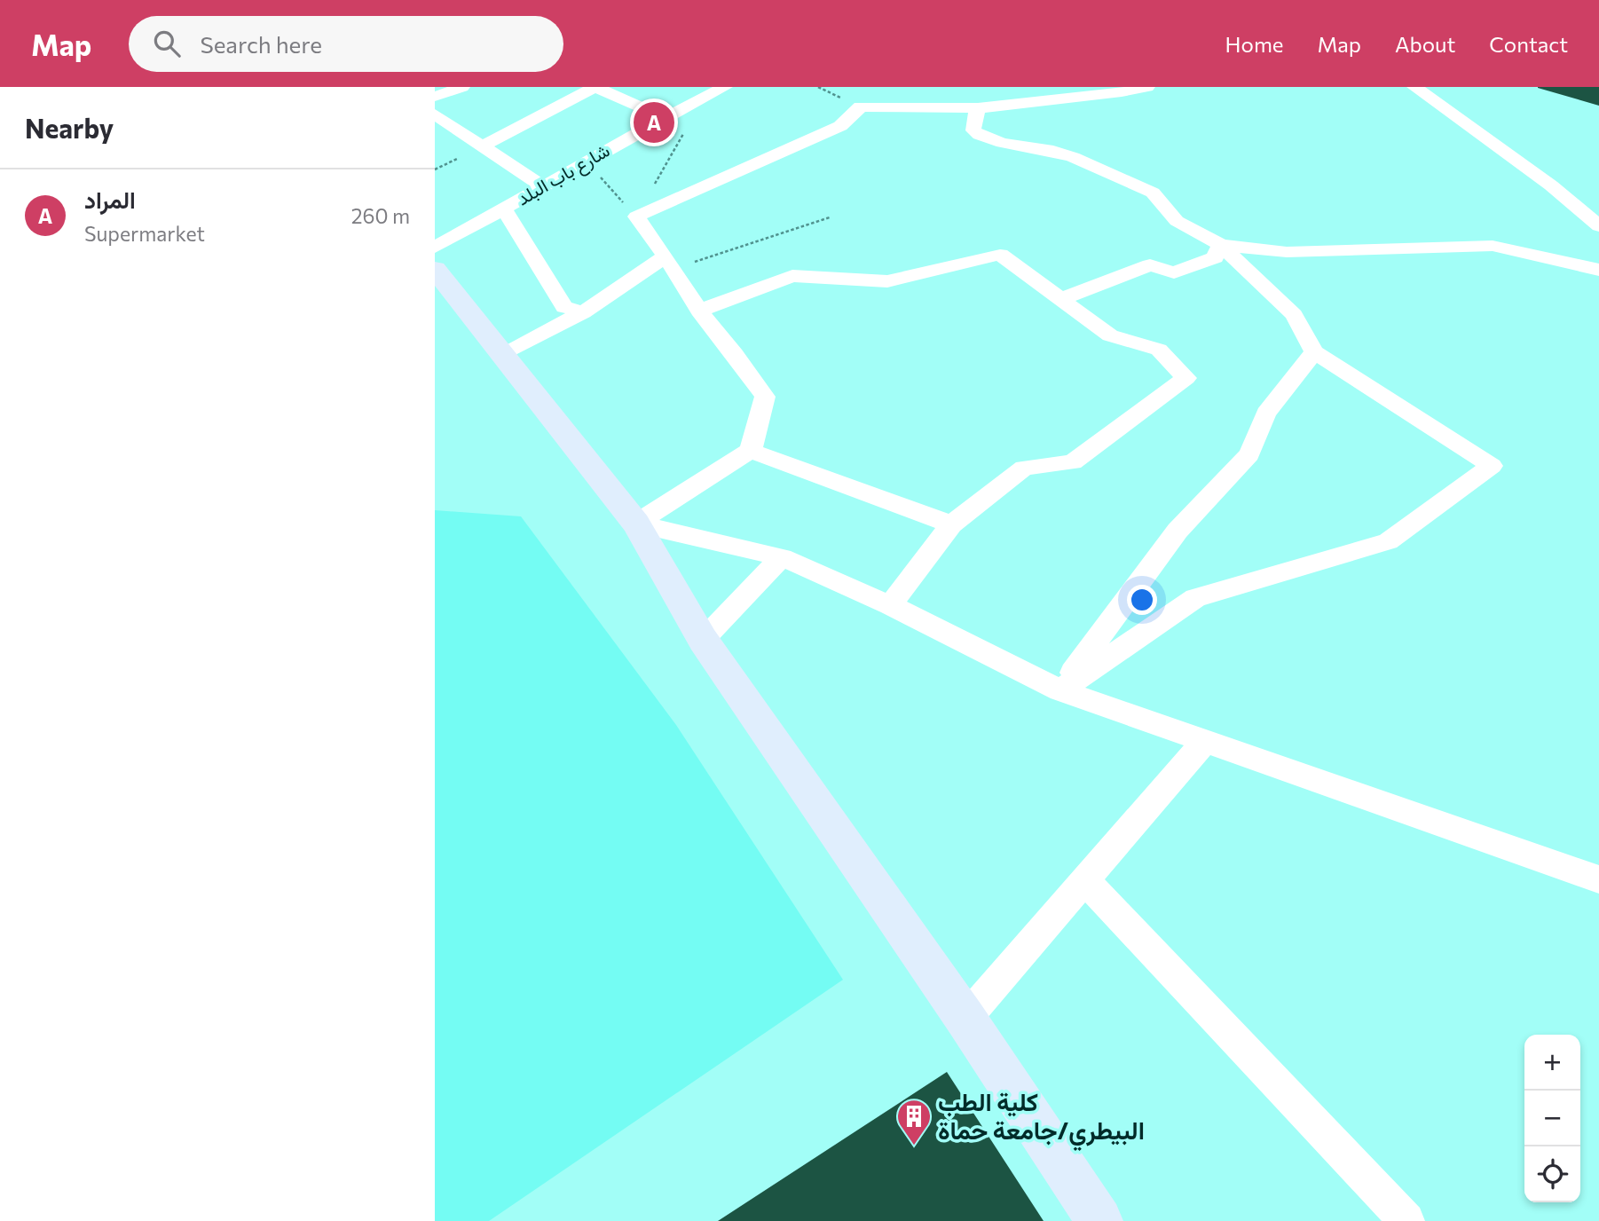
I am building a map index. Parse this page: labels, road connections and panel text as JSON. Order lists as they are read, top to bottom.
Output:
{
  "streets": {
    "street": ["شارع باب البلد"]
  },
  "places": {
    "building": ["كلية الطب البيطري/جامعة حماة"]
  },
  "page": {
    "header": "Map",
    "search": "Search here",
    "nav": [
      "Home",
      "Map",
      "About",
      "Contact"
    ],
    "heading": "Nearby",
    "pins": "A",
    "list": [
      {
        "mark": "A",
        "name": "المراد",
        "note": "Supermarket",
        "value": "260 m"
      }
    ],
    "map_buttons": ["+", "−"]
  }
}
